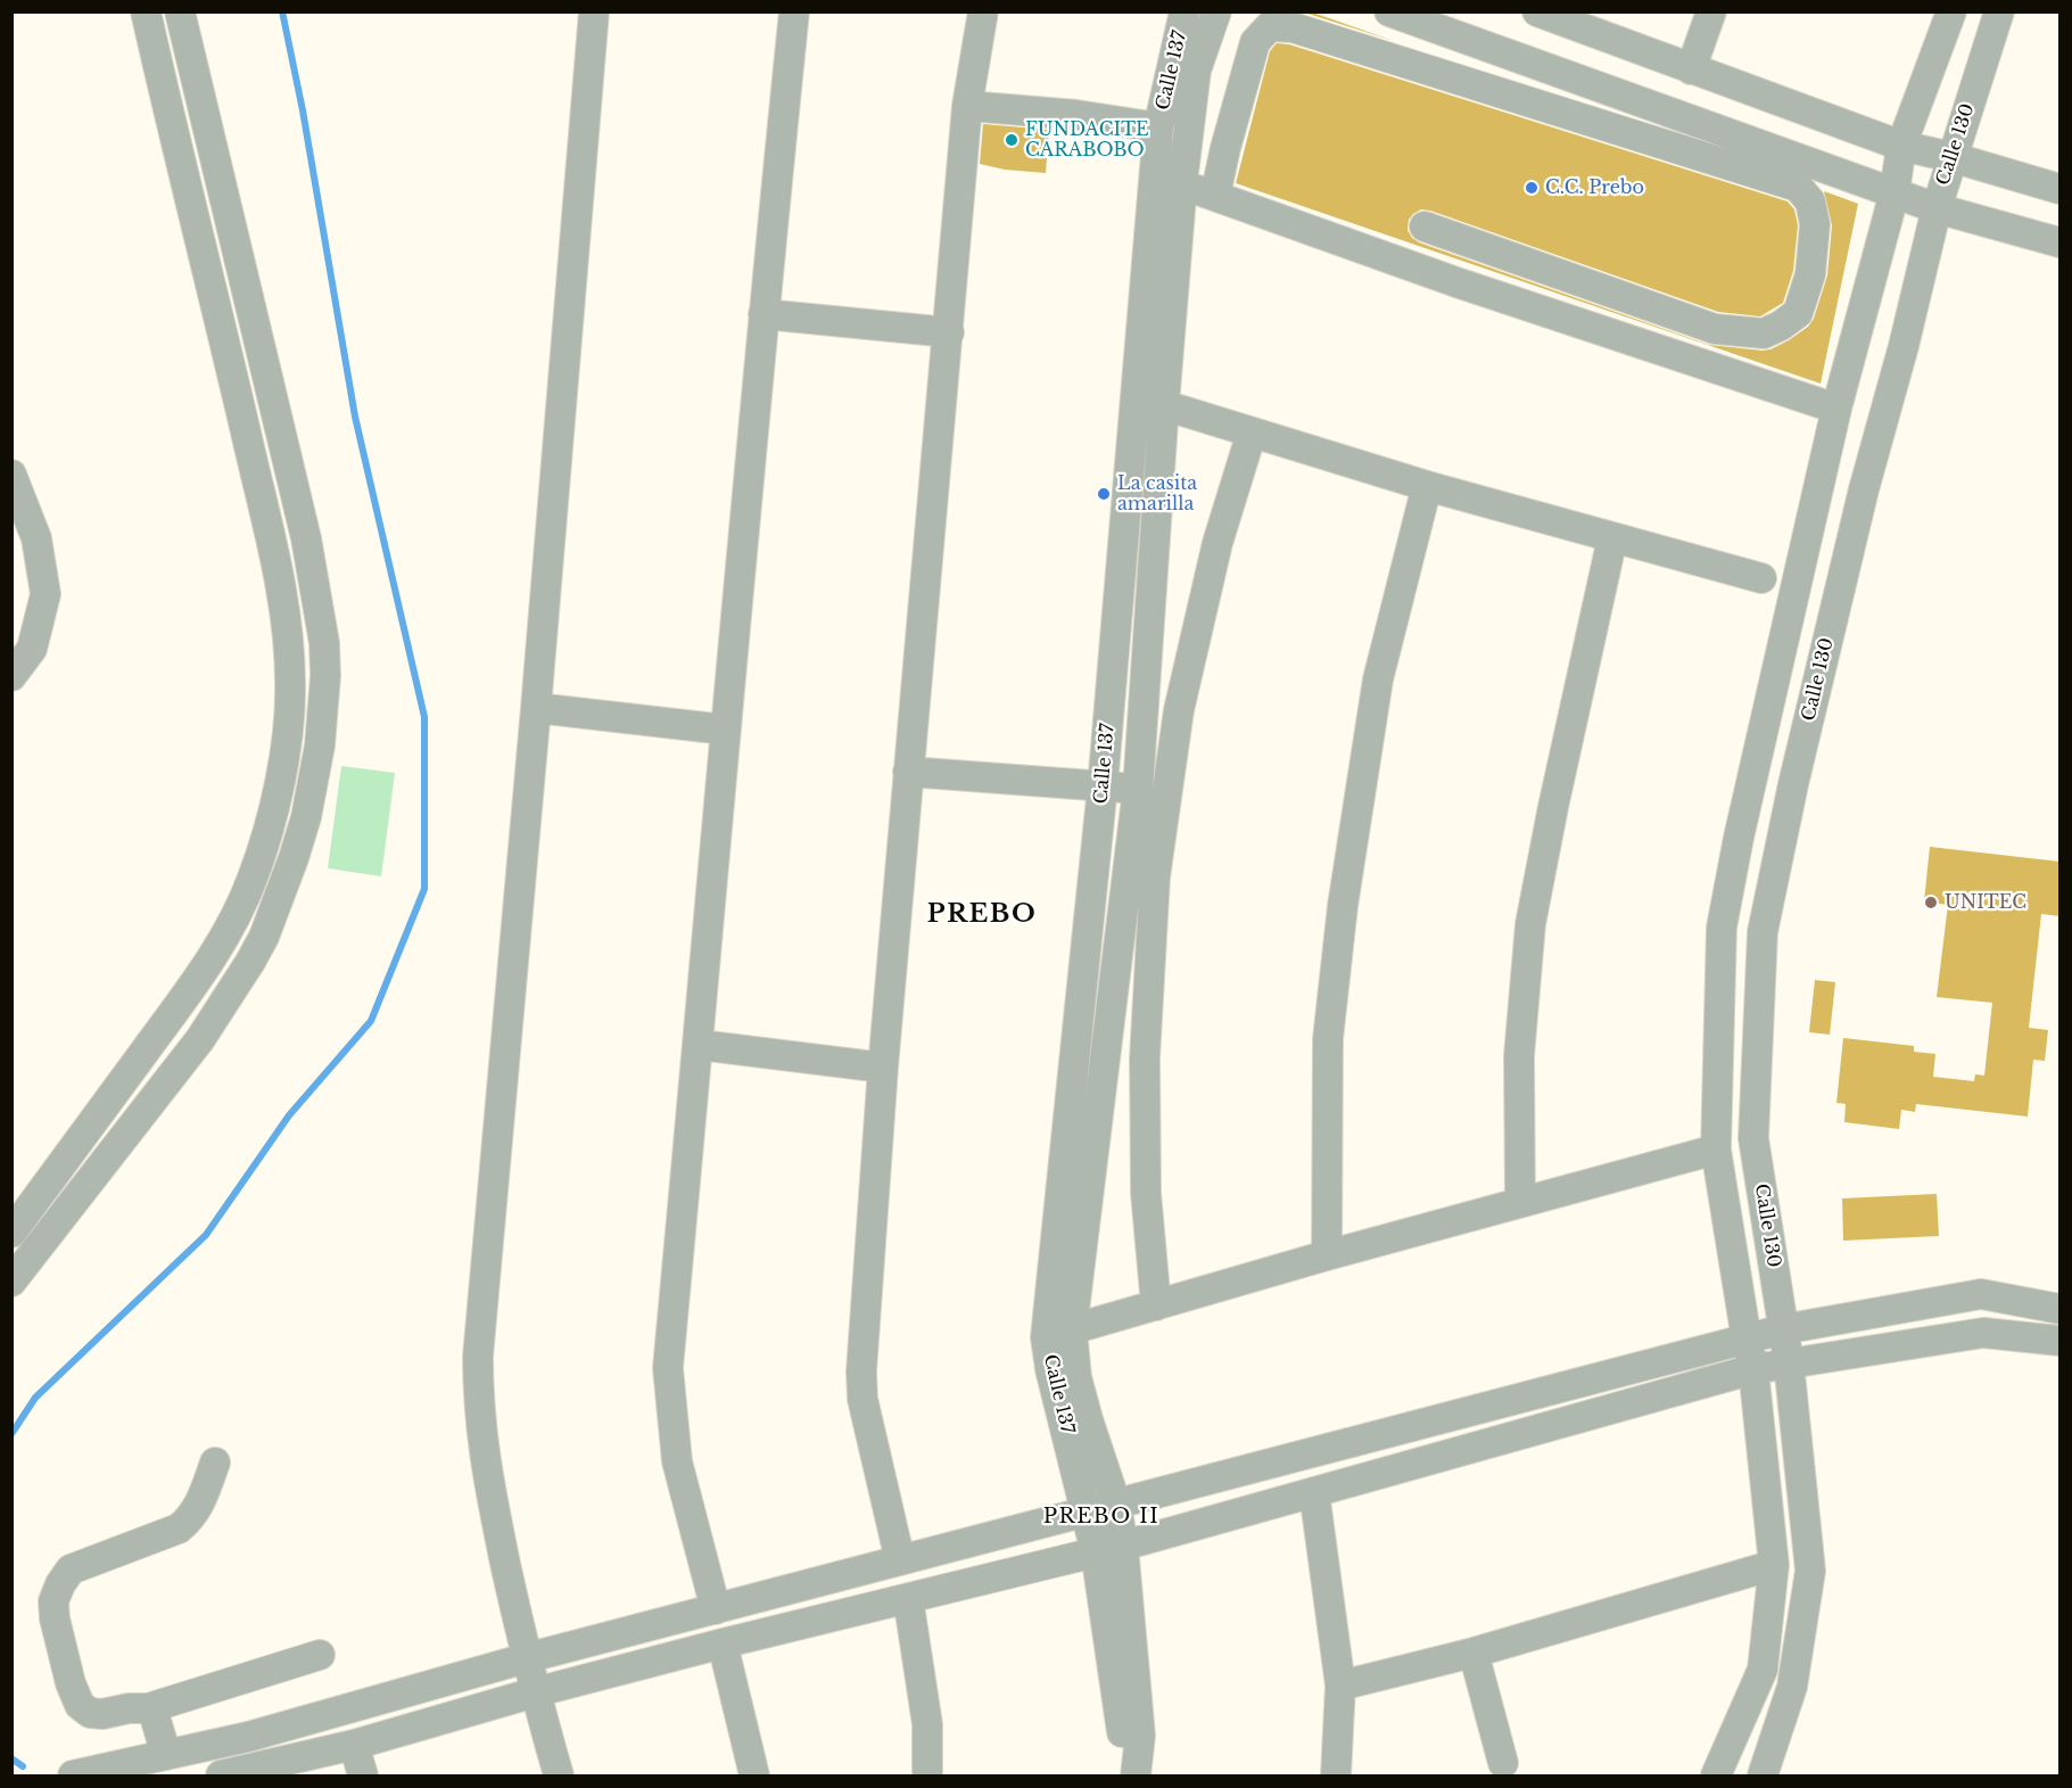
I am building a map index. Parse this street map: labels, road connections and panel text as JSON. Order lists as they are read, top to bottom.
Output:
{
  "streets": {
    "street": ["Calle 137", "Calle 130"]
  },
  "districts": ["PREBO", "PREBO II"],
  "places": [
    "FUNDACITE CARABOBO",
    "C.C. Prebo",
    "La casita amarilla",
    "UNITEC"
  ]
}
